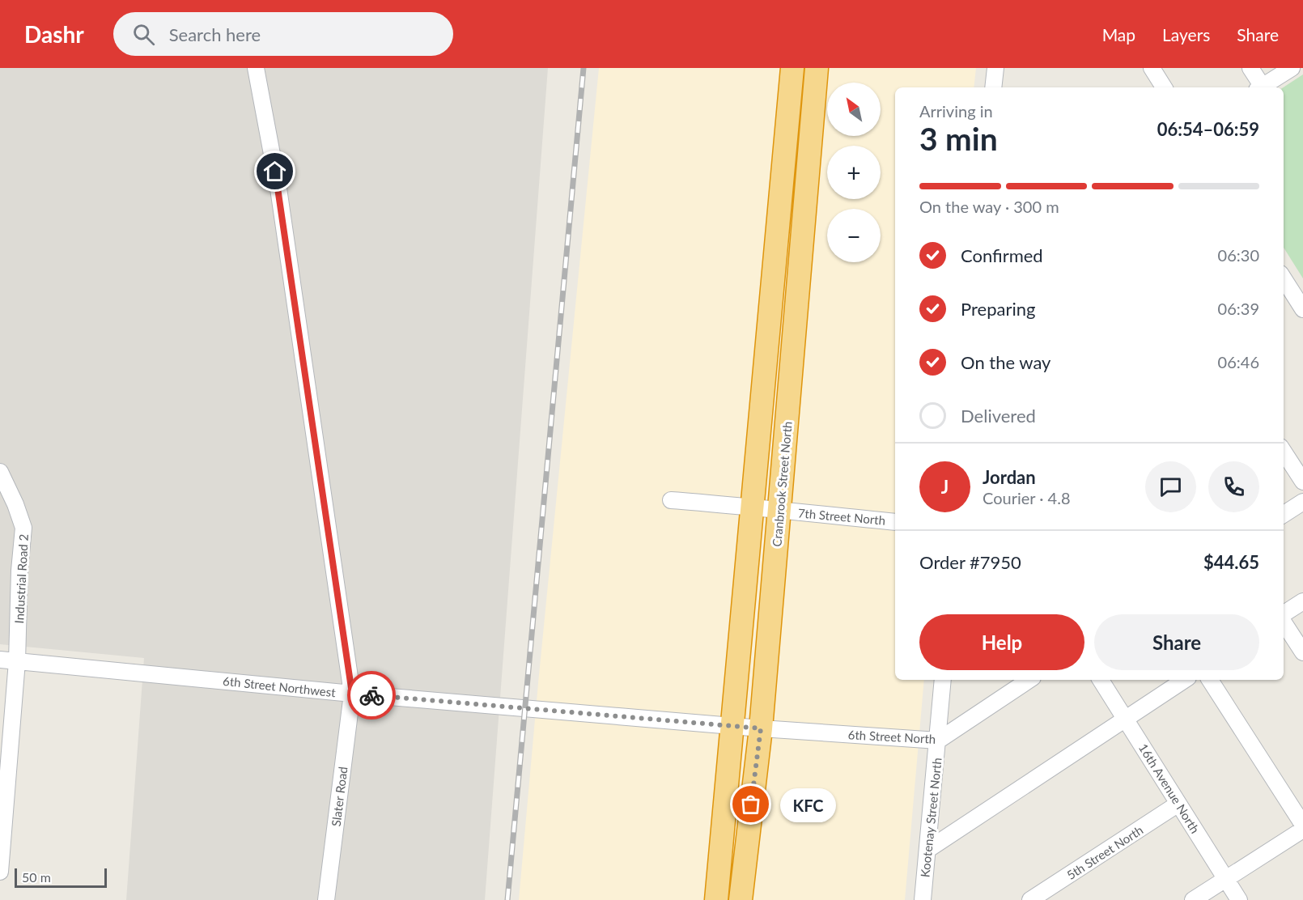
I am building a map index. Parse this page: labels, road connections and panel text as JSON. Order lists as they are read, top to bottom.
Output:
{
  "streets": {
    "highway": ["Cranbrook Street North"],
    "street": [
      "7th Street North",
      "Industrial Road 2",
      "6th Street Northwest",
      "6th Street North",
      "16th Avenue North",
      "Slater Road",
      "Kootenay Street North",
      "5th Street North"
    ]
  },
  "crossings": [
    ["Cranbrook Street North", "7th Street North"],
    ["Cranbrook Street North", "6th Street North"],
    ["Industrial Road 2", "6th Street Northwest"],
    ["6th Street Northwest", "6th Street North"],
    ["6th Street Northwest", "Slater Road"],
    ["6th Street North", "Kootenay Street North"],
    ["16th Avenue North", "5th Street North"]
  ],
  "places": ["KFC"],
  "scale_bar": "50 m",
  "north": "top left",
  "page": {
    "header": "Dashr",
    "search": "Search here",
    "nav": ["Map", "Layers", "Share"],
    "map_buttons": ["+", "−"],
    "heading": ["3 min", "Arriving in", "06:54–06:59"],
    "panel": [
      "Jordan",
      "Courier · 4.8",
      "Order #7950",
      "$44.65"
    ],
    "bar": "On the way · 300 m",
    "list": [
      ["Confirmed", "06:30"],
      ["Preparing", "06:39"],
      ["On the way", "06:46"],
      "Delivered"
    ],
    "round": "J",
    "buttons": ["Help", "Share"],
    "bubble": "KFC",
    "scale": "50 m"
  }
}
